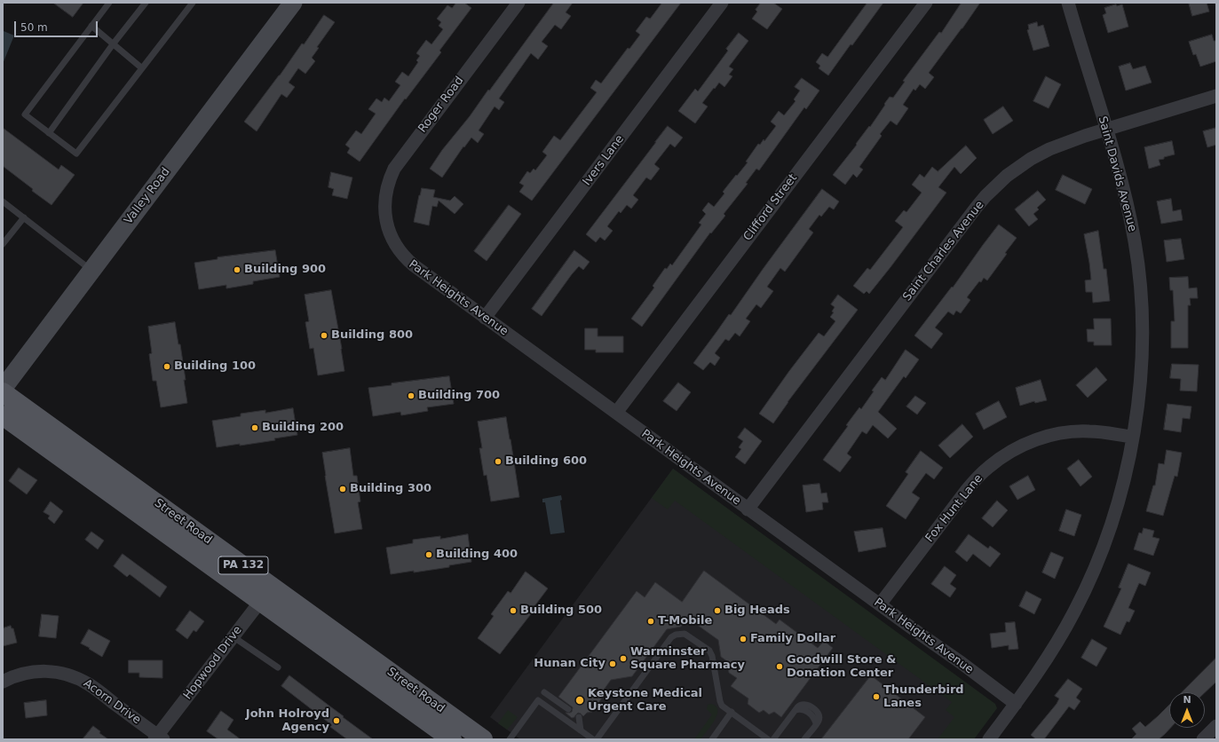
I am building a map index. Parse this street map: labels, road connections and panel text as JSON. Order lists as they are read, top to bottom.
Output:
{
  "streets": {
    "main road": ["Street Road", "PA 132"],
    "street": [
      "Roger Road",
      "Ivers Lane",
      "Saint Davids Avenue",
      "Valley Road",
      "Clifford Street",
      "Saint Charles Avenue",
      "Park Heights Avenue",
      "Fox Hunt Lane",
      "Hopwood Drive",
      "Acorn Drive"
    ]
  },
  "crossings": [
    ["Roger Road", "Park Heights Avenue"],
    ["Ivers Lane", "Park Heights Avenue"],
    ["Saint Davids Avenue", "Saint Charles Avenue"],
    ["Saint Davids Avenue", "Park Heights Avenue"],
    ["Saint Davids Avenue", "Fox Hunt Lane"],
    ["Clifford Street", "Park Heights Avenue"],
    ["Saint Charles Avenue", "Park Heights Avenue"],
    ["Park Heights Avenue", "Fox Hunt Lane"],
    ["Street Road", "Hopwood Drive"],
    ["Hopwood Drive", "Acorn Drive"]
  ],
  "places": [
    "Building 900",
    "Building 800",
    "Building 100",
    "Building 700",
    "Building 200",
    "Building 600",
    "Building 300",
    "Building 400",
    "Building 500",
    "Big Heads",
    "T-Mobile",
    "Family Dollar",
    "Warminster Square Pharmacy",
    "Hunan City",
    "Goodwill Store & Donation Center",
    "Thunderbird Lanes",
    "Keystone Medical Urgent Care",
    "John Holroyd Agency"
  ],
  "scale_bar": "50 m",
  "north": "top"
}
